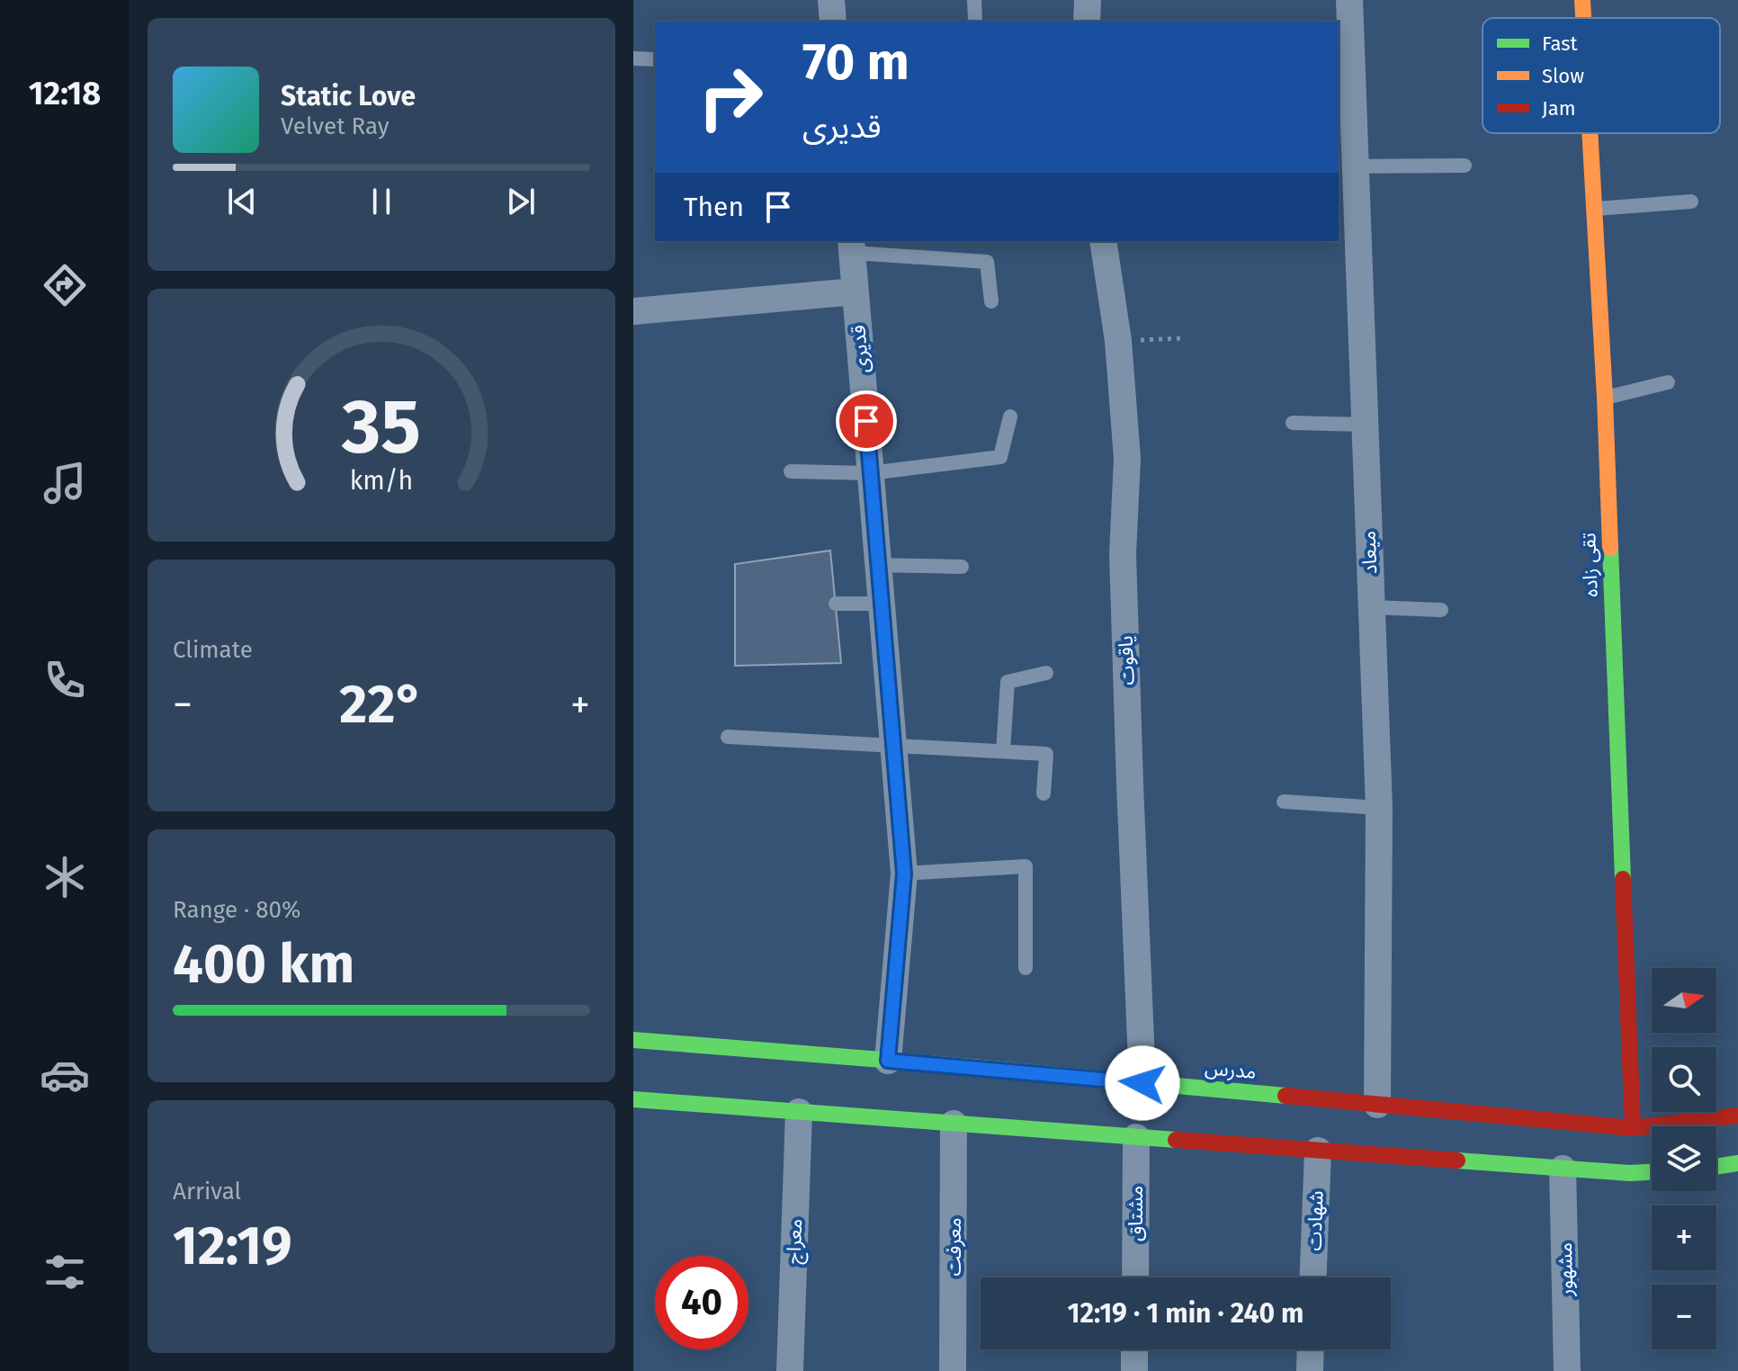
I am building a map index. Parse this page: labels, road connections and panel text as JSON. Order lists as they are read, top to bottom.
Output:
{
  "streets": {
    "street": [
      "قدیری",
      "میعاد",
      "تقی زاده",
      "یاقوت",
      "مدرس",
      "مشتاق",
      "شهادت",
      "معراج",
      "معرفت",
      "مشهور"
    ]
  },
  "crossings": [
    ["قدیری", "مدرس"],
    ["میعاد", "مدرس"],
    ["تقی زاده", "مدرس"],
    ["یاقوت", "مدرس"]
  ],
  "legend": ["Fast", "Slow", "Jam"],
  "north": "right",
  "page": {
    "tabs": "12:18",
    "turn": ["70 m", "قدیری"],
    "song": ["Static Love", "Velvet Ray"],
    "then": "Then",
    "tile": [
      "Climate",
      ["Range · 80%", "400 km"],
      ["Arrival", "12:19"]
    ],
    "heat": ["−", "22°", "+"],
    "map_buttons": ["+", "−"],
    "limit": "40",
    "trip": "12:19 · 1 min · 240 m",
    "gauge": ["35", "km/h"]
  }
}
